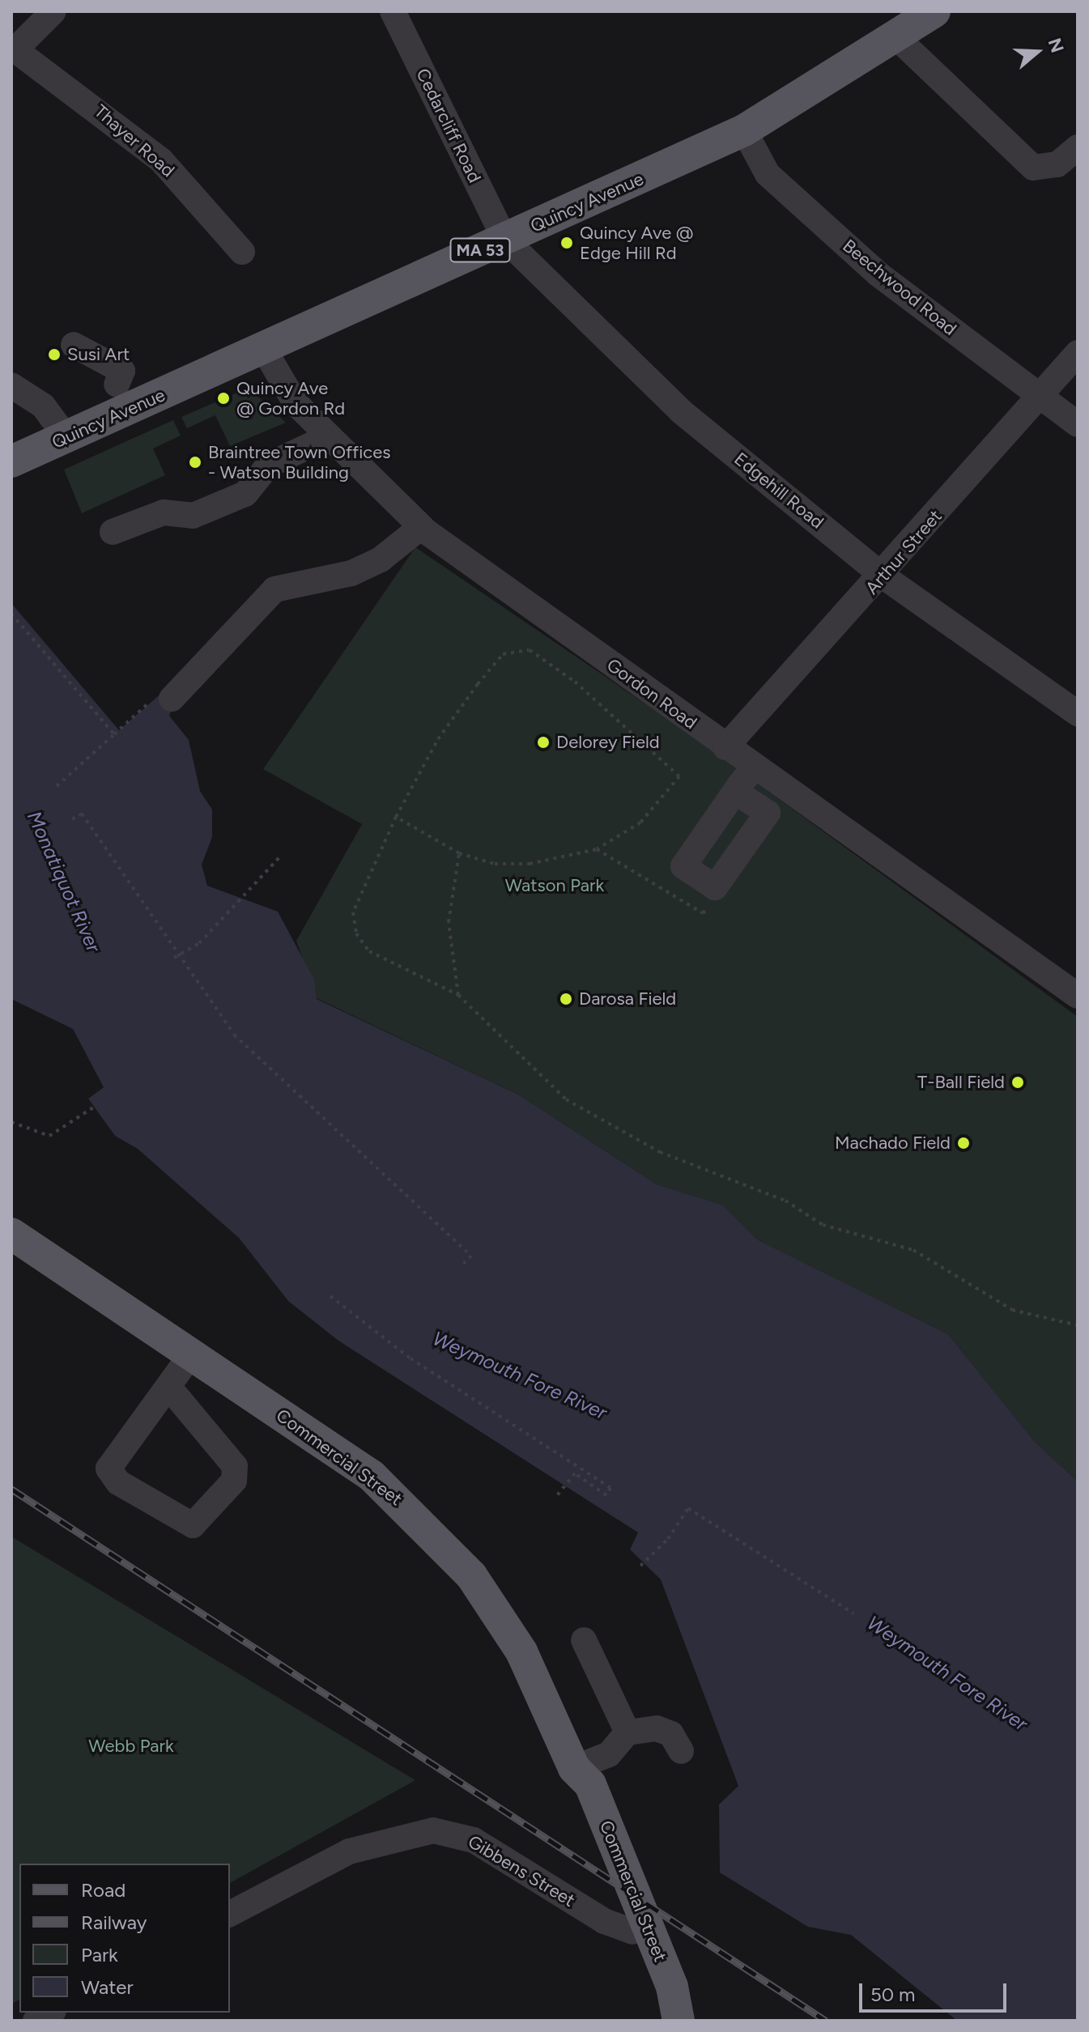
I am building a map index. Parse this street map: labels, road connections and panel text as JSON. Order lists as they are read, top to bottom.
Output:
{
  "streets": {
    "main road": ["Quincy Avenue", "MA 53", "Commercial Street"],
    "street": [
      "Cedarcliff Road",
      "Thayer Road",
      "Beechwood Road",
      "Edgehill Road",
      "Arthur Street",
      "Gordon Road",
      "Gibbens Street"
    ]
  },
  "crossings": [
    ["Cedarcliff Road", "Quincy Avenue"],
    ["Cedarcliff Road", "Edgehill Road"],
    ["Quincy Avenue", "Beechwood Road"],
    ["Quincy Avenue", "Edgehill Road"],
    ["Quincy Avenue", "Gordon Road"],
    ["Beechwood Road", "Arthur Street"],
    ["Edgehill Road", "Arthur Street"],
    ["Arthur Street", "Gordon Road"],
    ["Commercial Street", "Gibbens Street"]
  ],
  "water": ["Monatiquot River", "Weymouth Fore River"],
  "parks": ["Watson Park", "Webb Park"],
  "places": [
    "Quincy Ave @ Edge Hill Rd",
    "Susi Art",
    "Quincy Ave @ Gordon Rd",
    "Braintree Town Offices - Watson Building",
    "Delorey Field",
    "Darosa Field",
    "T-Ball Field",
    "Machado Field"
  ],
  "legend": [
    "Road",
    "Railway",
    "Park",
    "Water"
  ],
  "scale_bar": "50 m",
  "north": "right"
}
